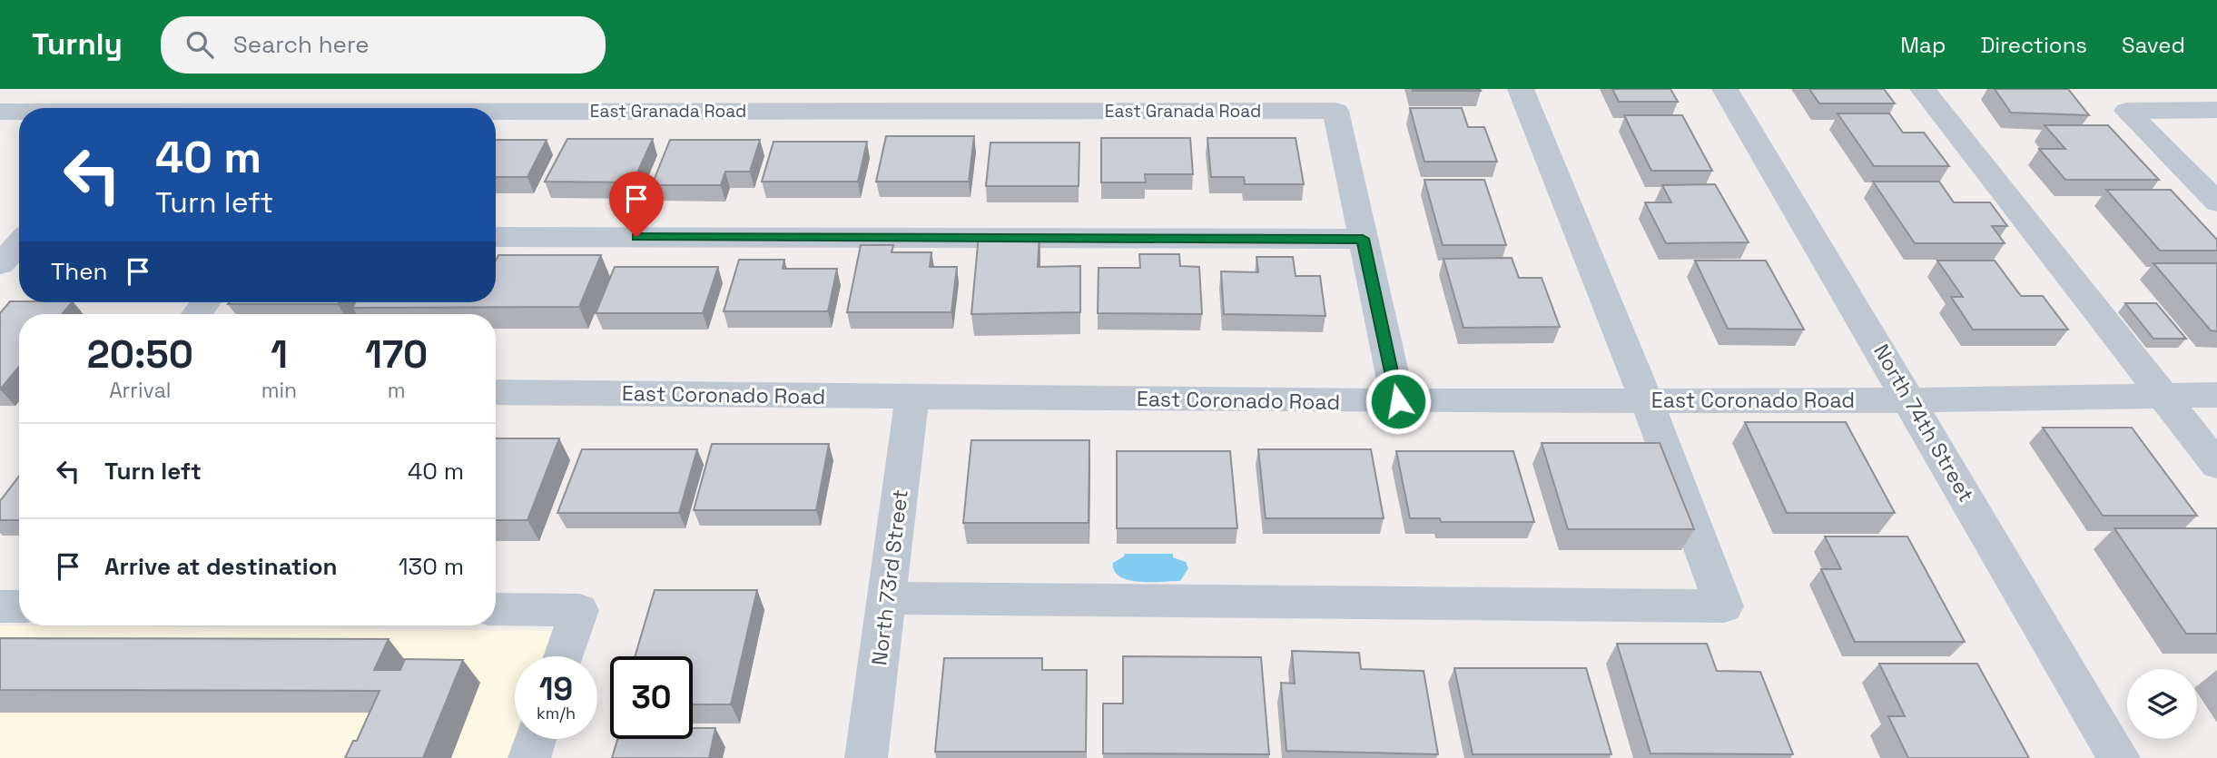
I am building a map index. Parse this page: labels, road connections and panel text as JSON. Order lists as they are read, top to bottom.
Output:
{
  "streets": {
    "street": [
      "East Granada Road",
      "East Coronado Road",
      "North 74th Street",
      "North 73rd Street"
    ]
  },
  "crossings": [
    ["East Coronado Road", "North 74th Street"],
    ["East Coronado Road", "North 73rd Street"]
  ],
  "page": {
    "header": "Turnly",
    "search": "Search here",
    "nav": ["Map", "Directions", "Saved"],
    "turn": ["40 m", "Turn left"],
    "then": "Then",
    "eta": [
      "20:50",
      "Arrival",
      "1",
      "min",
      "170",
      "m"
    ],
    "list": [
      {
        "name": "Turn left",
        "value": "40 m"
      },
      {
        "name": "Arrive at destination",
        "value": "130 m"
      }
    ],
    "speed": "19 km/h",
    "limit": "30"
  }
}
